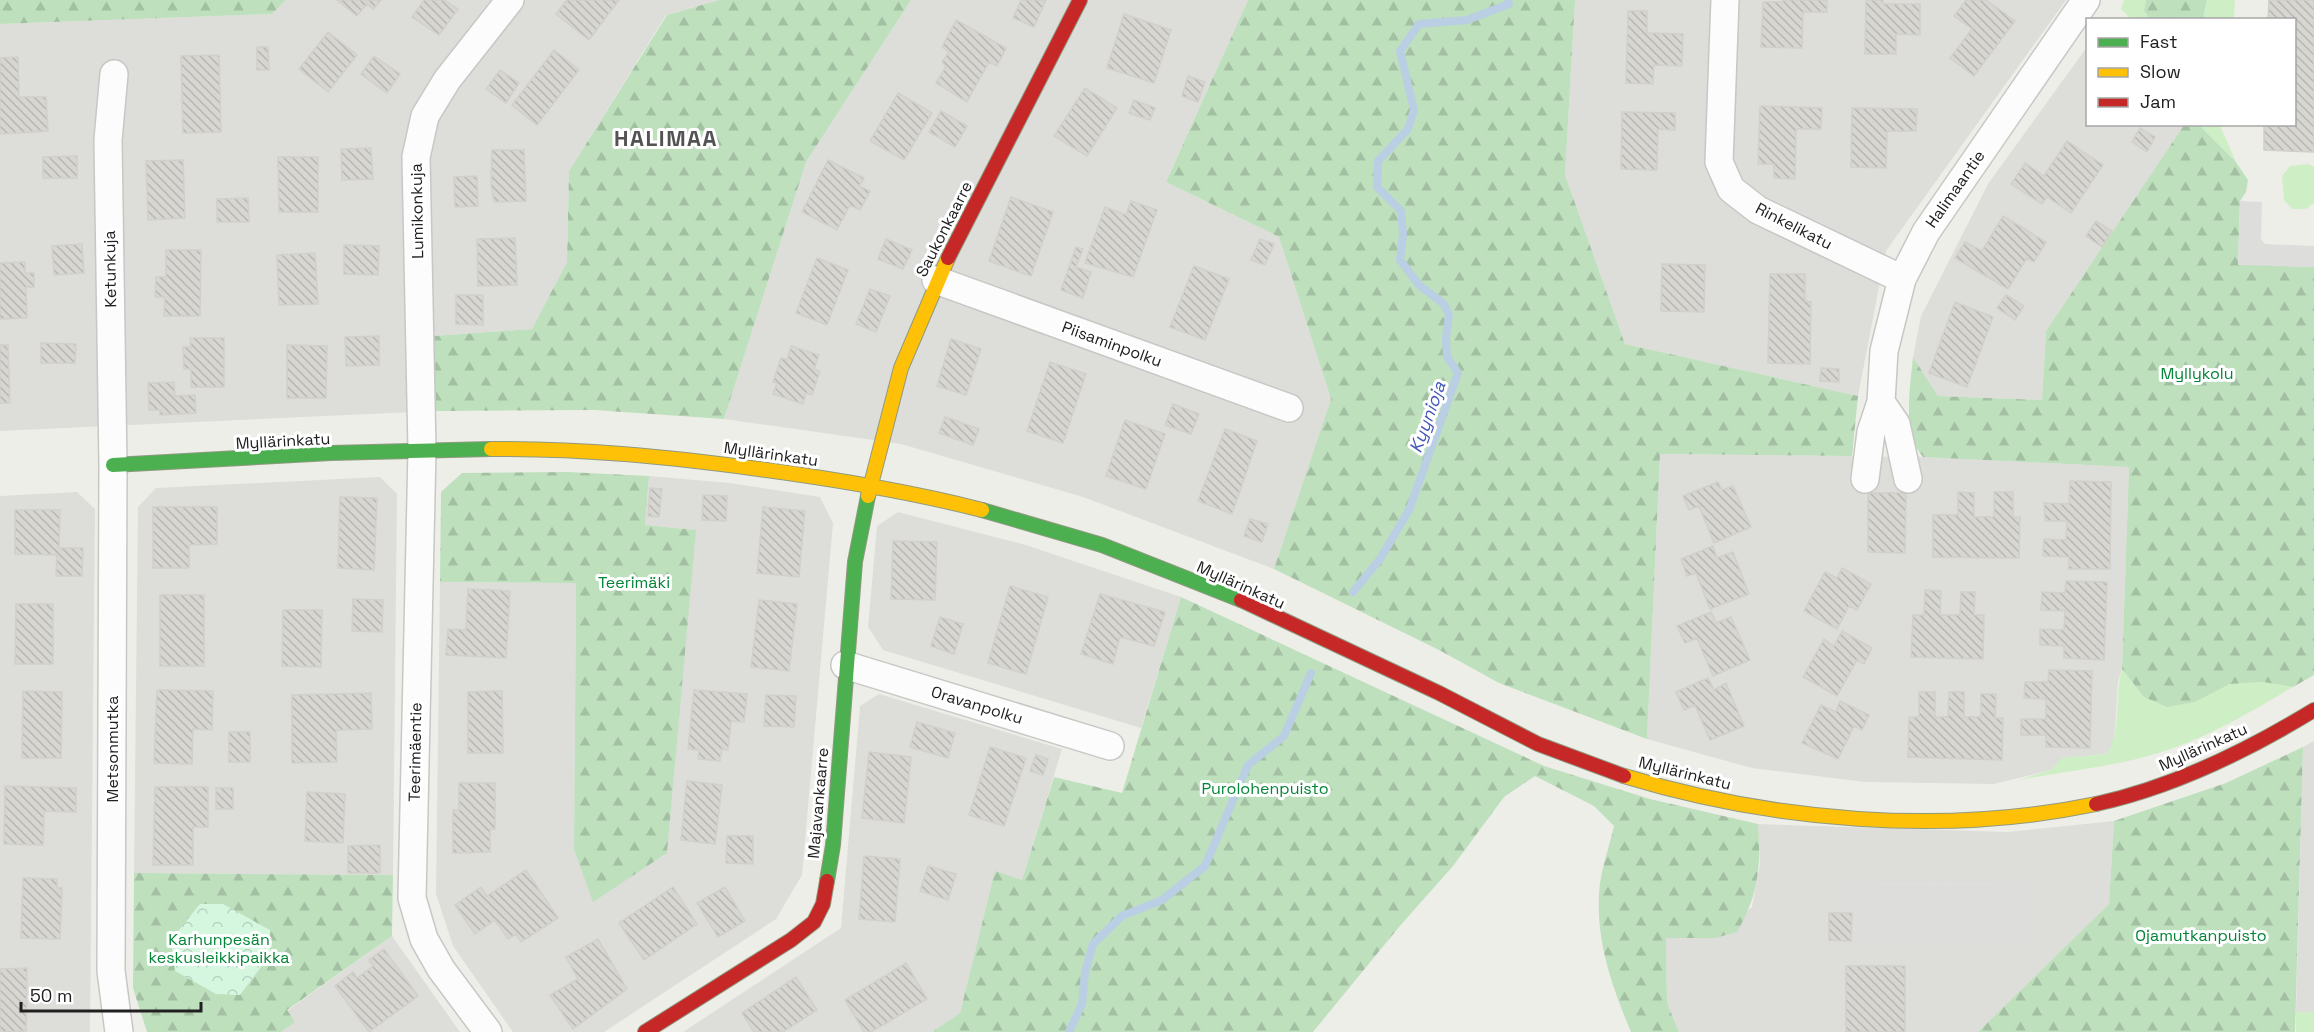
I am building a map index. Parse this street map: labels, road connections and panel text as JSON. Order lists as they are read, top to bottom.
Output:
{
  "streets": {
    "street": [
      "Halimaantie",
      "Lumikonkuja",
      "Rinkelikatu",
      "Saukonkaarre",
      "Ketunkuja",
      "Piisaminpolku",
      "Myllärinkatu",
      "Oravanpolku",
      "Metsonmutka",
      "Teerimäentie",
      "Majavankaarre"
    ]
  },
  "crossings": [
    ["Halimaantie", "Rinkelikatu"],
    ["Lumikonkuja", "Myllärinkatu"],
    ["Lumikonkuja", "Teerimäentie"],
    ["Saukonkaarre", "Piisaminpolku"],
    ["Saukonkaarre", "Myllärinkatu"],
    ["Saukonkaarre", "Majavankaarre"],
    ["Ketunkuja", "Myllärinkatu"],
    ["Ketunkuja", "Metsonmutka"],
    ["Myllärinkatu", "Metsonmutka"],
    ["Myllärinkatu", "Teerimäentie"],
    ["Myllärinkatu", "Majavankaarre"],
    ["Oravanpolku", "Majavankaarre"]
  ],
  "districts": ["HALIMAA"],
  "water": ["Kyynioja"],
  "parks": [
    "Myllykolu",
    "Teerimäki",
    "Purolohenpuisto",
    "Ojamutkanpuisto",
    "Karhunpesän keskusleikkipaikka"
  ],
  "legend": ["Fast", "Slow", "Jam"],
  "scale_bar": "50 m"
}
